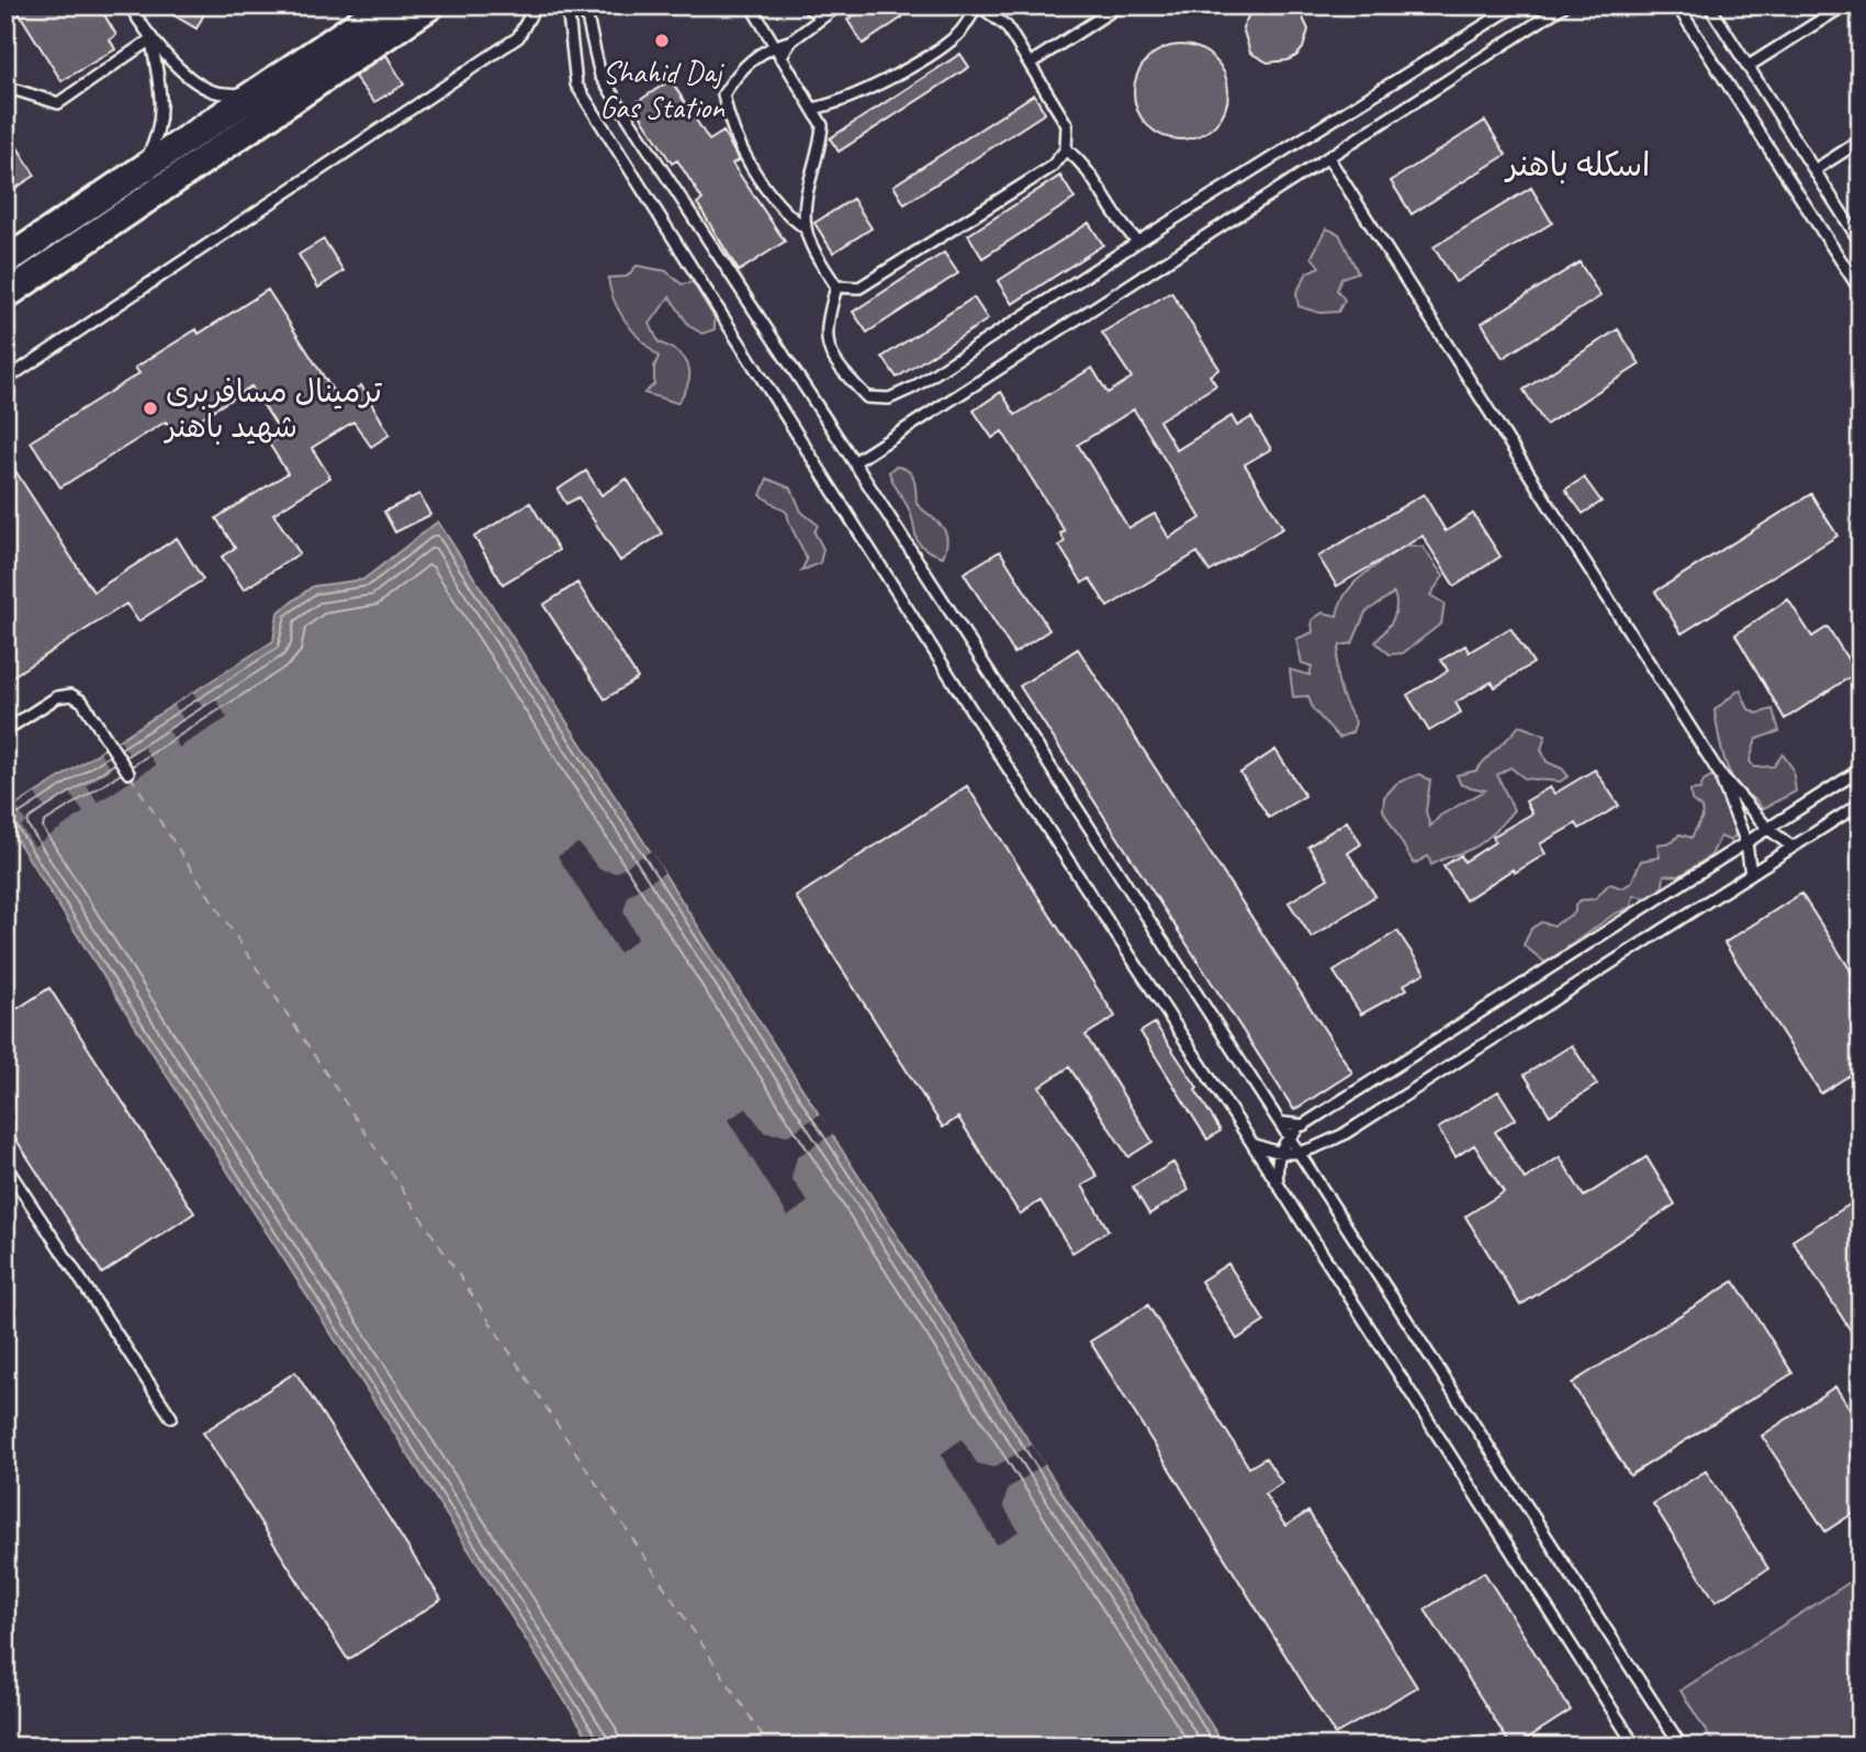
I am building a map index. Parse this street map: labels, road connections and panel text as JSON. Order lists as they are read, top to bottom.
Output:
{
  "districts": ["اسکله باهنر"],
  "places": ["Shahid Daj Gas Station", "ترمینال مسافربری شهید باهنر"]
}
